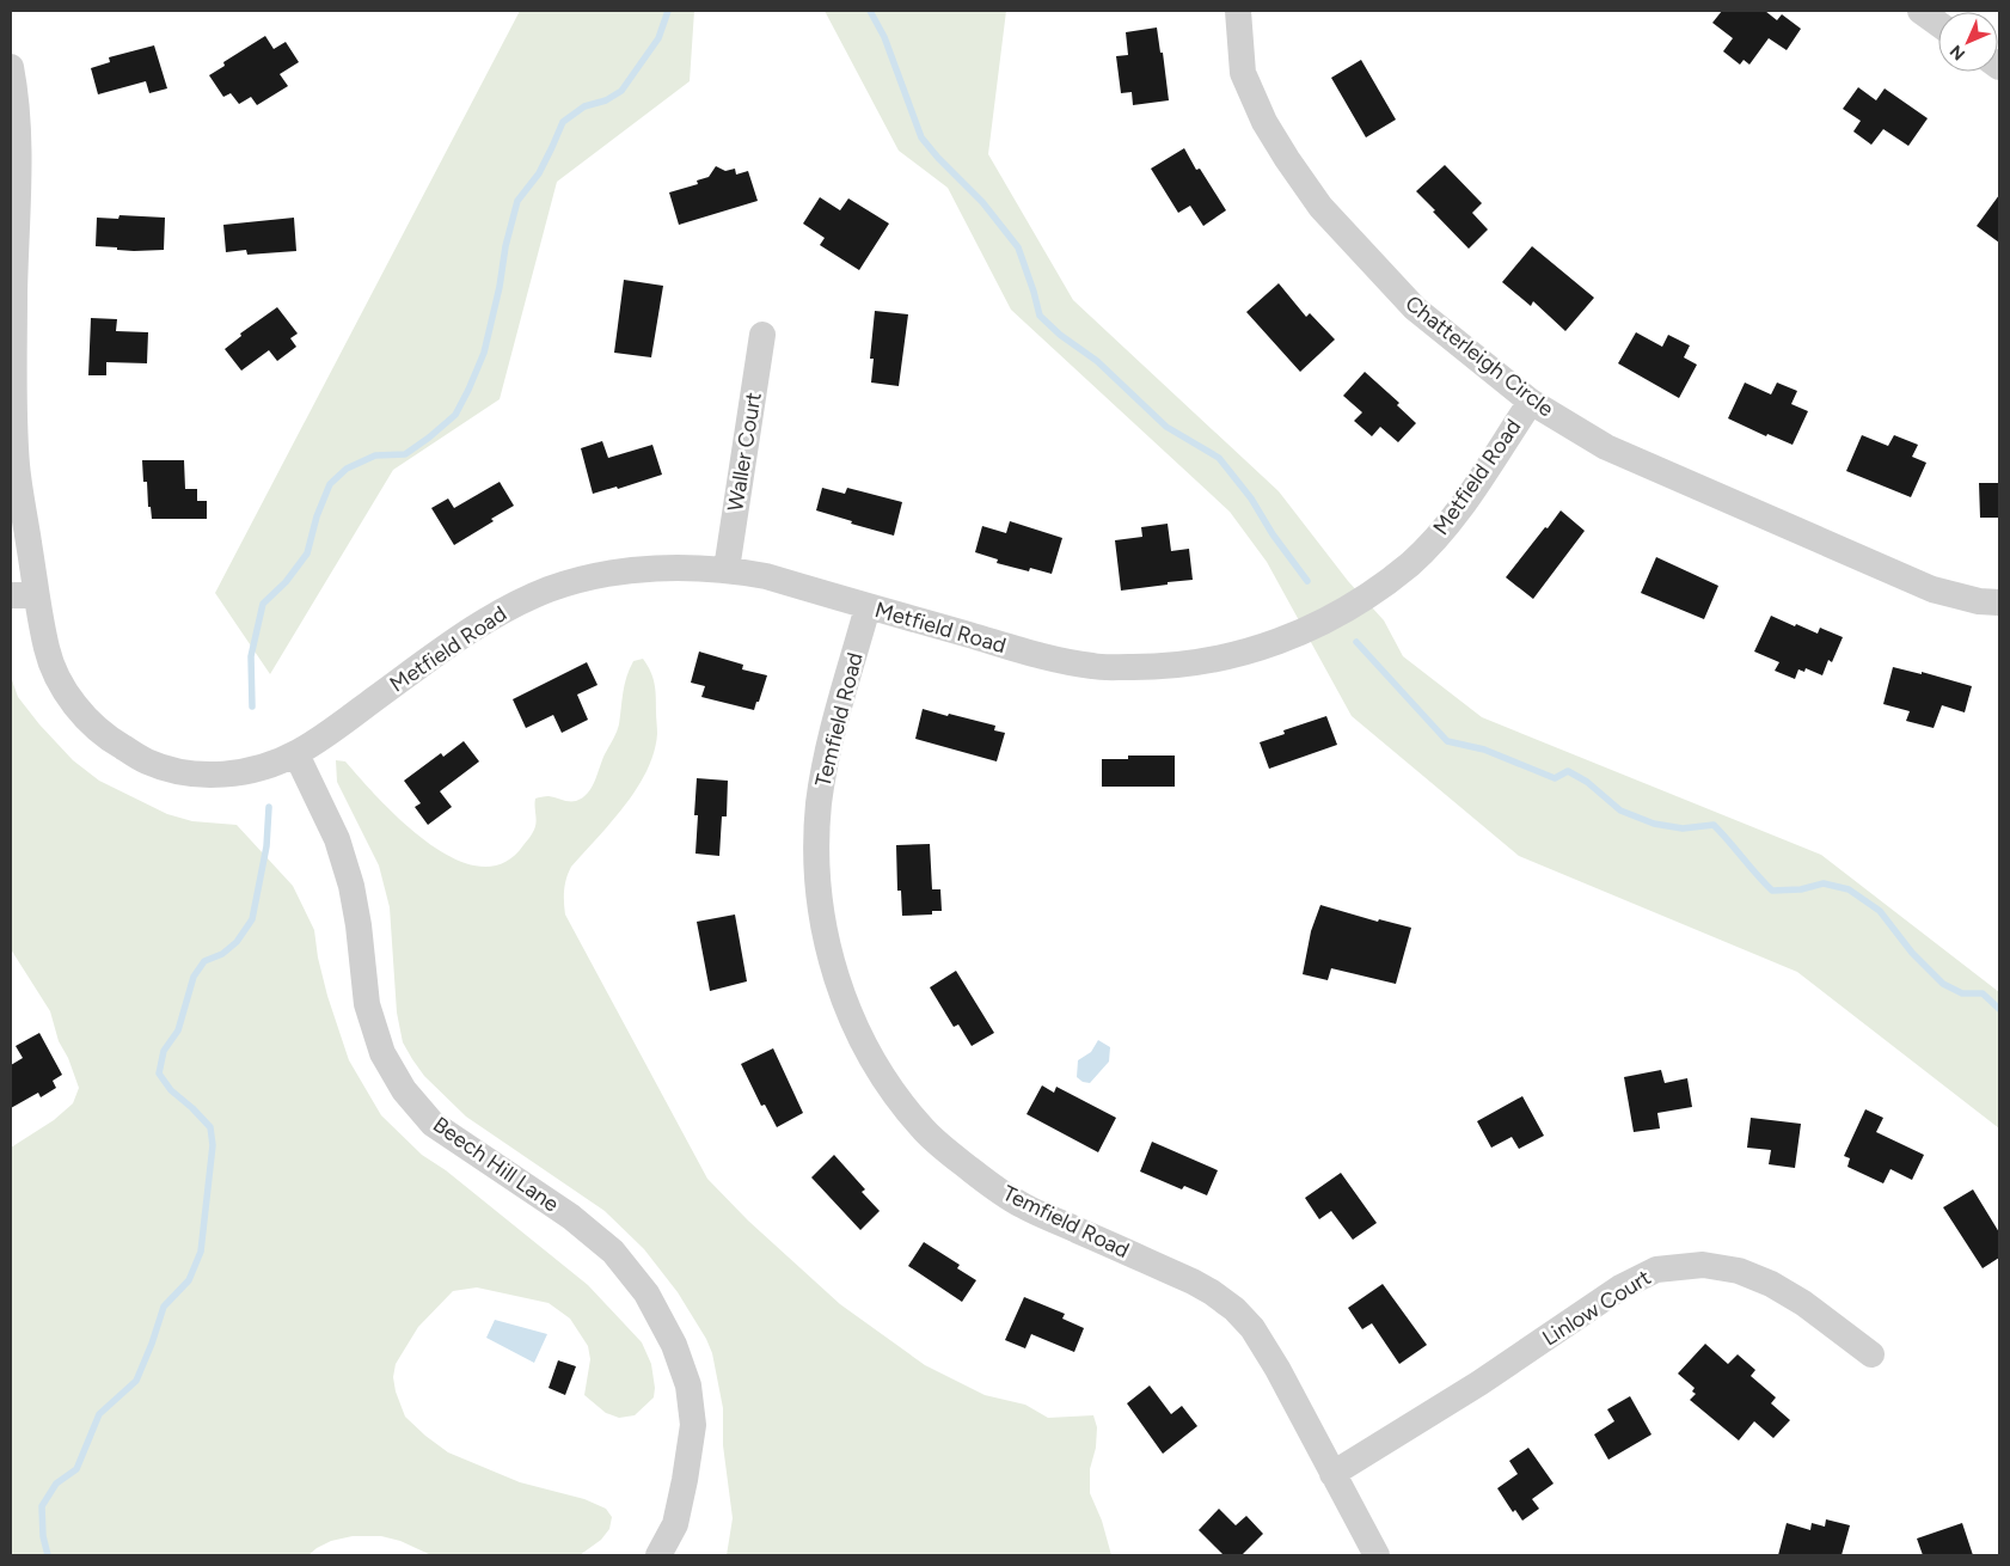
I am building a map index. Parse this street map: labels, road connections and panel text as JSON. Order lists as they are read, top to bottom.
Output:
{
  "streets": {
    "street": [
      "Chatterleigh Circle",
      "Waller Court",
      "Metfield Road",
      "Temfield Road",
      "Beech Hill Lane",
      "Linlow Court"
    ]
  },
  "crossings": [
    ["Chatterleigh Circle", "Metfield Road"],
    ["Waller Court", "Metfield Road"],
    ["Metfield Road", "Temfield Road"],
    ["Metfield Road", "Beech Hill Lane"],
    ["Temfield Road", "Linlow Court"]
  ],
  "north": "bottom left"
}
